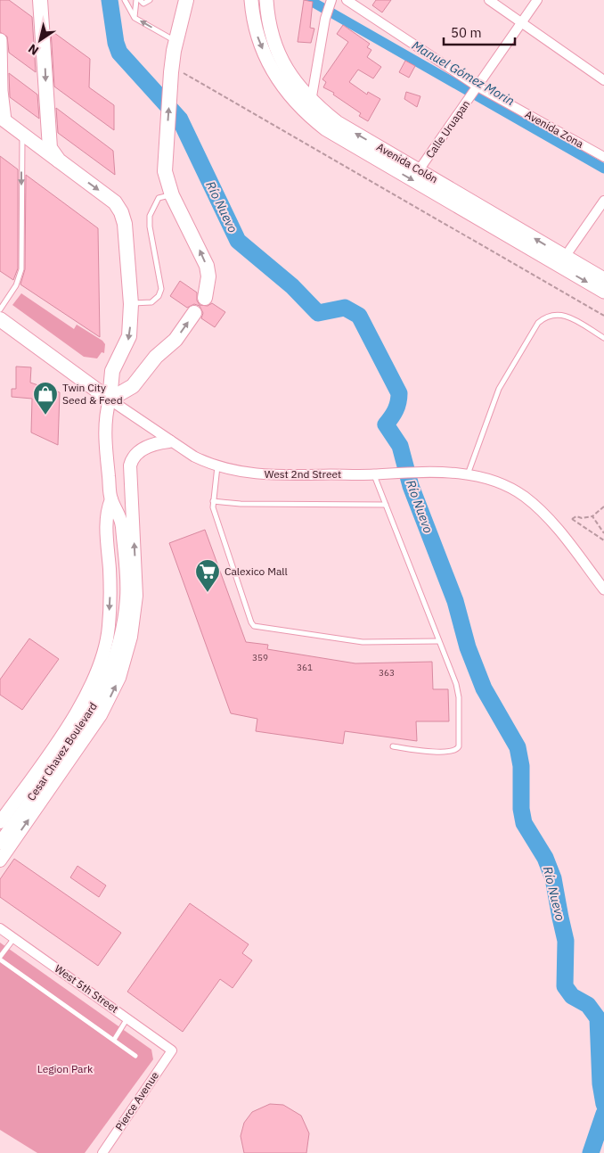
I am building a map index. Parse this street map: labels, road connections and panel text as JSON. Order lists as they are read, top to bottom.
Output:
{
  "streets": {
    "highway": ["West 2nd Street", "Cesar Chavez Boulevard"],
    "main road": ["Avenida Colón"],
    "street": [
      "Calle Uruapan",
      "Avenida Zona",
      "West 5th Street",
      "Pierce Avenue"
    ]
  },
  "crossings": [
    ["Calle Uruapan", "Avenida Zona"],
    ["Calle Uruapan", "Avenida Colón"],
    ["West 2nd Street", "Cesar Chavez Boulevard"],
    ["West 5th Street", "Pierce Avenue"]
  ],
  "one_way": ["Cesar Chavez Boulevard"],
  "water": ["Manuel Gómez Morin", "Río Nuevo"],
  "parks": ["Legion Park"],
  "places": {
    "shop": ["Twin City Seed & Feed"],
    "supermarket": ["Calexico Mall"]
  },
  "house_numbers": ["359", "361", "363"],
  "scale_bar": "50 m",
  "north": "bottom left"
}
